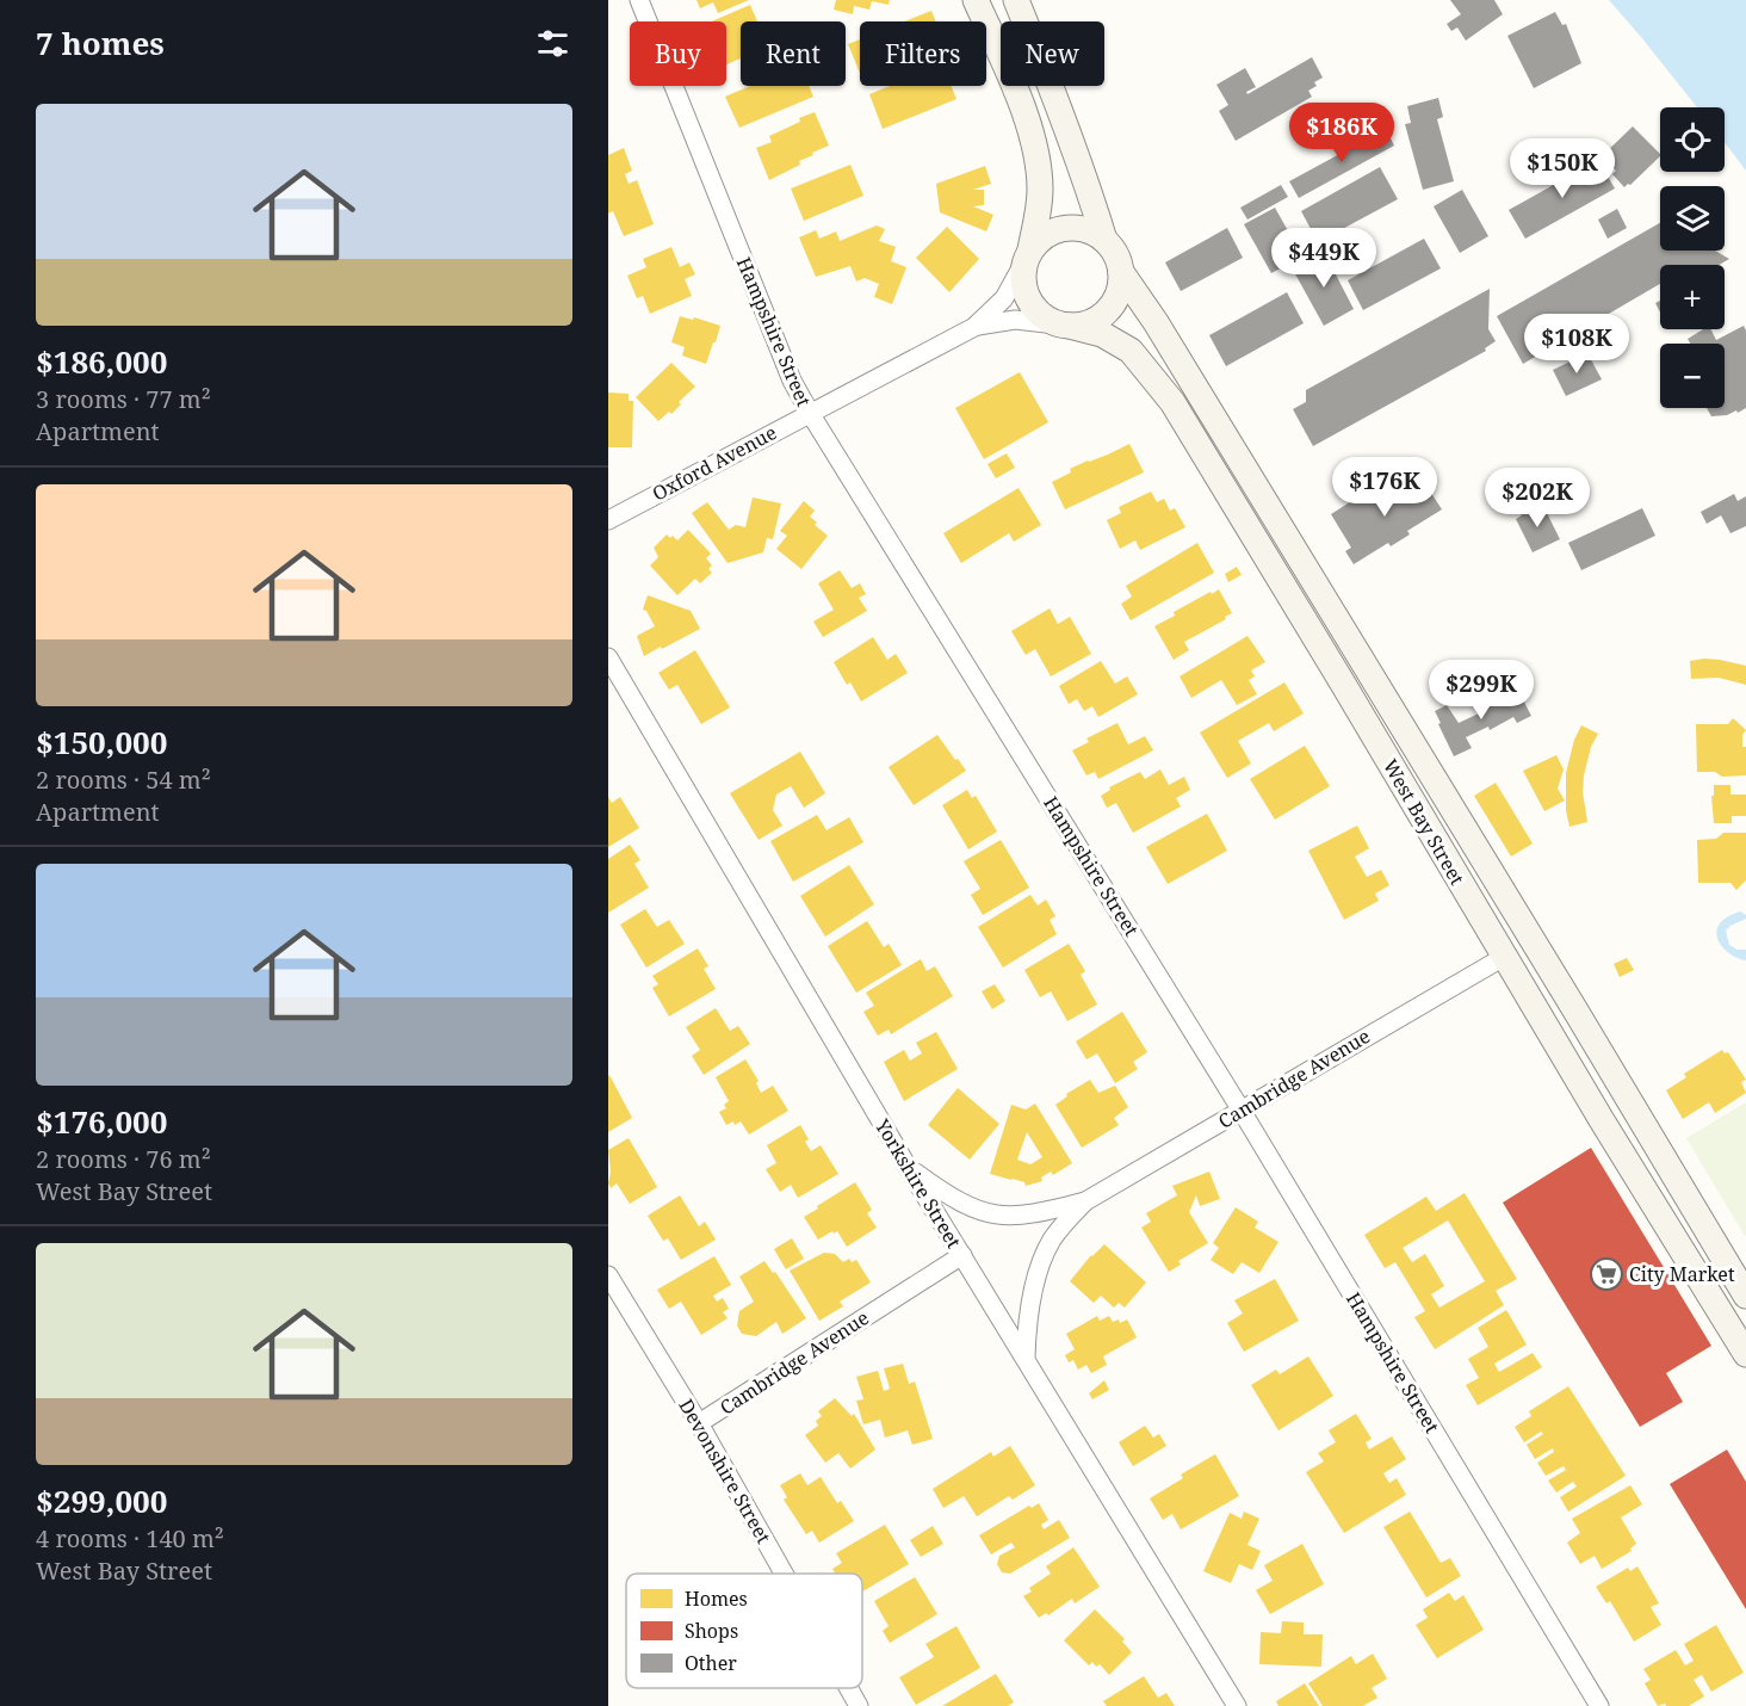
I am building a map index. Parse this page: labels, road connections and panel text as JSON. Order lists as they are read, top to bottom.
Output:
{
  "streets": {
    "main road": ["West Bay Street"],
    "street": [
      "Hampshire Street",
      "Oxford Avenue",
      "Cambridge Avenue",
      "Yorkshire Street",
      "Devonshire Street"
    ]
  },
  "crossings": [
    ["Hampshire Street", "Oxford Avenue"],
    ["Hampshire Street", "Cambridge Avenue"],
    ["Oxford Avenue", "West Bay Street"],
    ["West Bay Street", "Cambridge Avenue"],
    ["Cambridge Avenue", "Yorkshire Street"],
    ["Cambridge Avenue", "Devonshire Street"]
  ],
  "places": {
    "supermarket": ["City Market"]
  },
  "legend": ["Homes", "Shops", "Other"],
  "page": {
    "heading": "7 homes",
    "chip": [
      "Buy",
      "Rent",
      "Filters",
      "New"
    ],
    "list": [
      {
        "name": "$186,000",
        "note": "3 rooms · 77 m² · Apartment"
      },
      {
        "name": "$150,000",
        "note": "2 rooms · 54 m² · Apartment"
      },
      {
        "name": "$176,000",
        "note": "2 rooms · 76 m² · West Bay Street"
      },
      {
        "name": "$299,000",
        "note": "4 rooms · 140 m² · West Bay Street"
      }
    ],
    "price": [
      "$186K",
      "$150K",
      "$449K",
      "$108K",
      "$176K",
      "$202K",
      "$299K"
    ],
    "map_buttons": ["+", "−"]
  }
}
